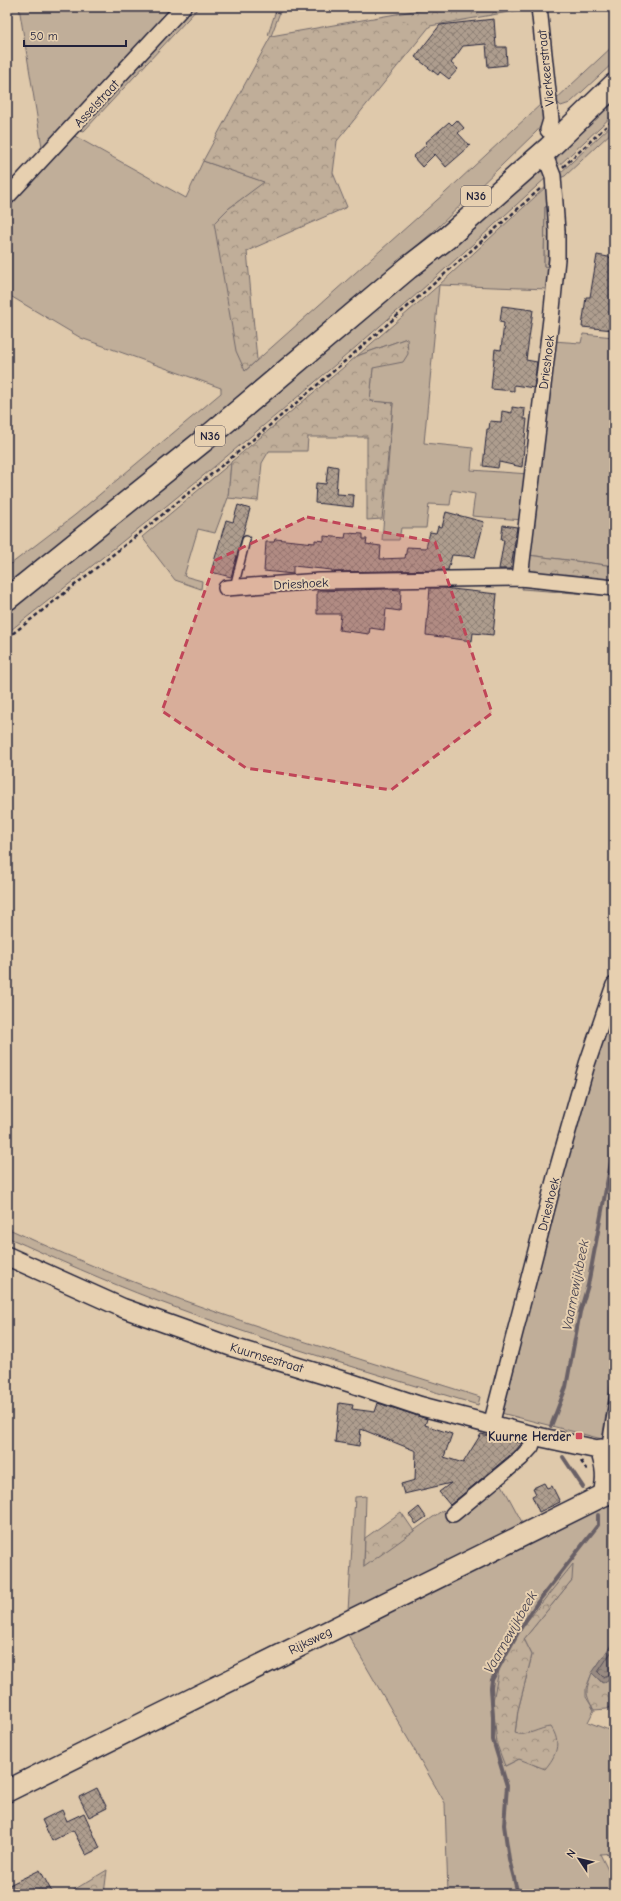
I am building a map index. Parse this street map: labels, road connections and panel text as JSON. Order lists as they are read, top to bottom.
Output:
{
  "streets": {
    "main road": ["N36", "Rijksweg"],
    "street": [
      "Vierkeerstraat",
      "Asselstraat",
      "Drieshoek",
      "Kuurnsestraat"
    ]
  },
  "crossings": [
    ["Vierkeerstraat", "N36"],
    ["Vierkeerstraat", "Drieshoek"],
    ["N36", "Drieshoek"],
    ["Drieshoek", "Kuurnsestraat"]
  ],
  "water": ["Vaarnewijkbeek"],
  "places": {
    "transit": ["Kuurne Herder"]
  },
  "scale_bar": "50 m",
  "north": "top left"
}
